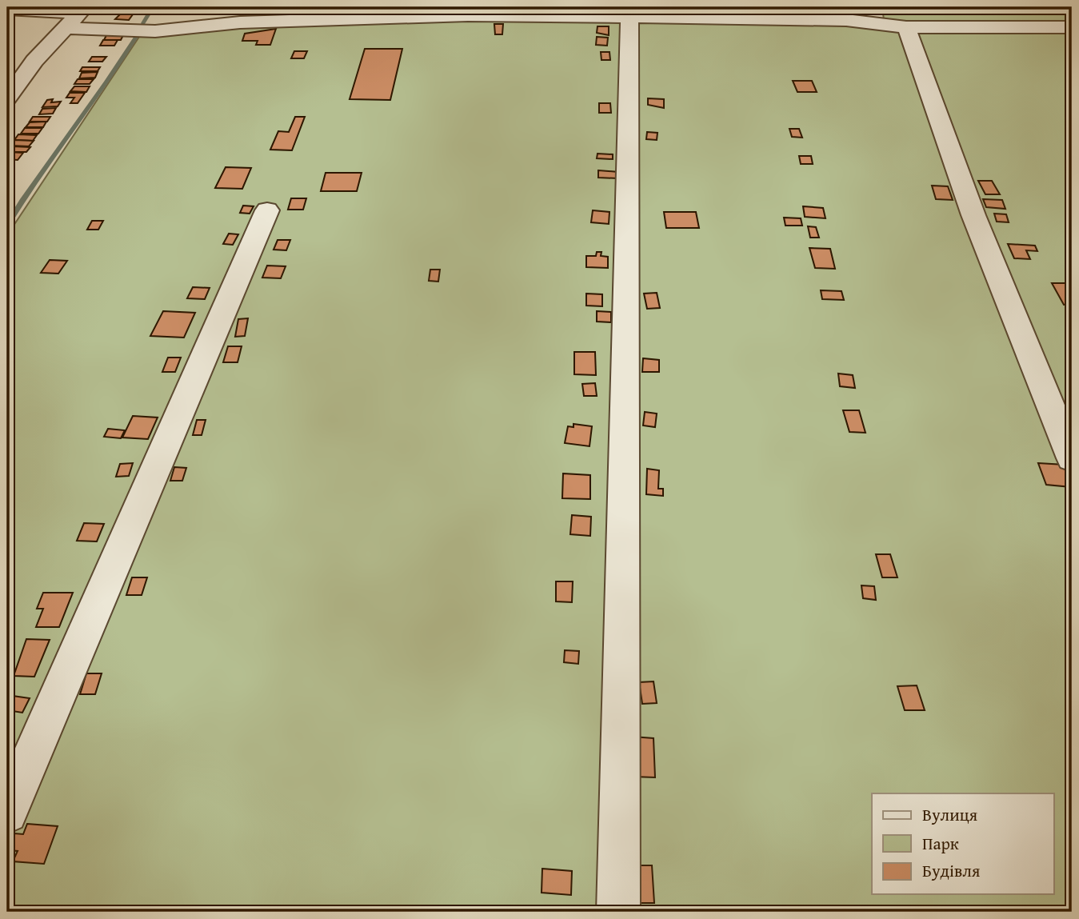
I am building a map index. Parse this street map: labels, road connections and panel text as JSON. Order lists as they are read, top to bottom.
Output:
{
  "legend": ["Вулиця", "Парк", "Будівля"]
}
